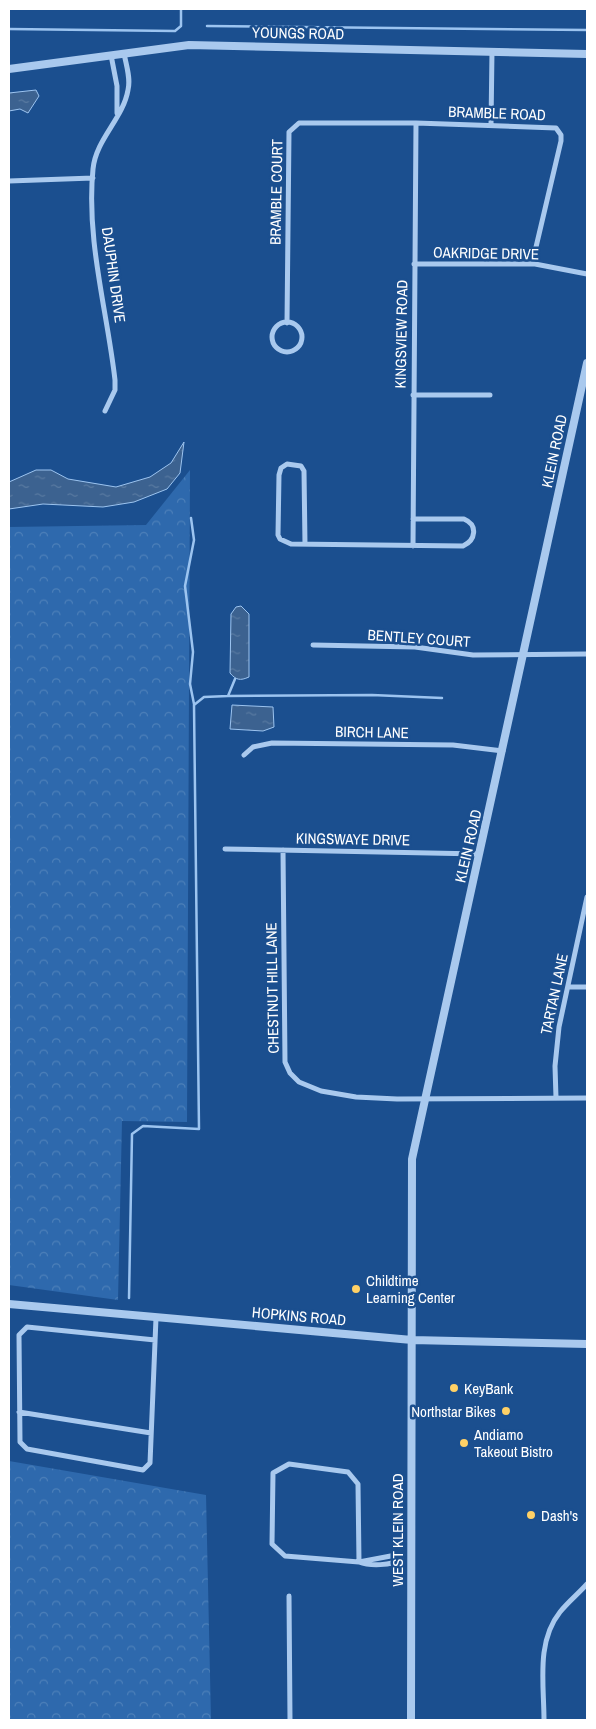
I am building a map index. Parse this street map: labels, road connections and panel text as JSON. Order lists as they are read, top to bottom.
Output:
{
  "streets": {
    "street": [
      "YOUNGS ROAD",
      "BRAMBLE ROAD",
      "BRAMBLE COURT",
      "OAKRIDGE DRIVE",
      "DAUPHIN DRIVE",
      "KINGSVIEW ROAD",
      "KLEIN ROAD",
      "BENTLEY COURT",
      "BIRCH LANE",
      "KINGSWAYE DRIVE",
      "CHESTNUT HILL LANE",
      "TARTAN LANE",
      "HOPKINS ROAD",
      "WEST KLEIN ROAD"
    ]
  },
  "crossings": [
    ["YOUNGS ROAD", "DAUPHIN DRIVE"],
    ["BRAMBLE ROAD", "BRAMBLE COURT"],
    ["BRAMBLE ROAD", "OAKRIDGE DRIVE"],
    ["BRAMBLE ROAD", "KINGSVIEW ROAD"],
    ["BRAMBLE COURT", "KINGSVIEW ROAD"],
    ["OAKRIDGE DRIVE", "KINGSVIEW ROAD"],
    ["KLEIN ROAD", "BENTLEY COURT"],
    ["KLEIN ROAD", "BIRCH LANE"],
    ["KLEIN ROAD", "KINGSWAYE DRIVE"],
    ["KLEIN ROAD", "CHESTNUT HILL LANE"],
    ["KLEIN ROAD", "HOPKINS ROAD"],
    ["KLEIN ROAD", "WEST KLEIN ROAD"],
    ["KINGSWAYE DRIVE", "CHESTNUT HILL LANE"],
    ["HOPKINS ROAD", "WEST KLEIN ROAD"]
  ],
  "places": [
    "Childtime Learning Center",
    "KeyBank",
    "Northstar Bikes",
    "Andiamo Takeout Bistro",
    "Dash's"
  ]
}
